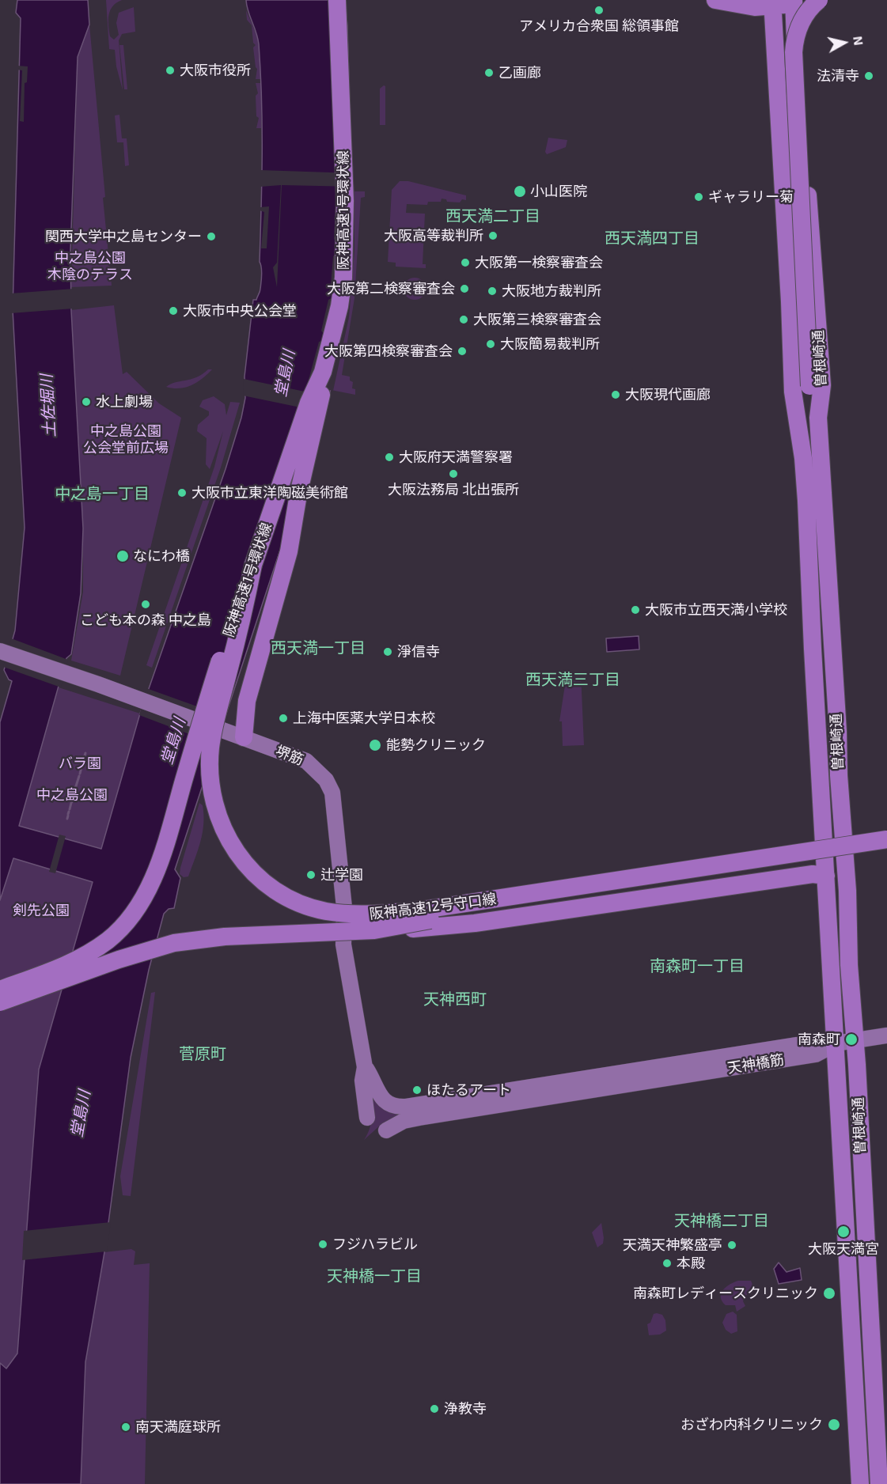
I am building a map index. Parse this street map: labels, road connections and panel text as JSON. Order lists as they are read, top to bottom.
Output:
{
  "streets": {
    "highway": ["阪神高速1号環状線", "曽根崎通", "阪神高速12号守口線"],
    "main road": ["堺筋", "天神橋筋"]
  },
  "crossings": [
    ["阪神高速1号環状線", "阪神高速12号守口線"],
    ["曽根崎通", "天神橋筋"],
    ["堺筋", "天神橋筋"]
  ],
  "districts": [
    "西天満二丁目",
    "西天満四丁目",
    "中之島一丁目",
    "西天満一丁目",
    "西天満三丁目",
    "南森町一丁目",
    "天神西町",
    "菅原町",
    "天神橋二丁目",
    "天神橋一丁目"
  ],
  "water": ["堂島川", "土佐堀川"],
  "parks": [
    "中之島公園 木陰のテラス",
    "中之島公園 公会堂前広場",
    "バラ園",
    "中之島公園",
    "剣先公園"
  ],
  "places": [
    "アメリカ合衆国 総領事館",
    "大阪市役所",
    "乙画廊",
    "法清寺",
    "小山医院",
    "ギャラリー菊",
    "大阪高等裁判所",
    "関西大学中之島センター",
    "大阪第一検察審査会",
    "大阪第二検察審査会",
    "大阪地方裁判所",
    "大阪市中央公会堂",
    "大阪第三検察審査会",
    "大阪簡易裁判所",
    "大阪第四検察審査会",
    "大阪現代画廊",
    "水上劇場",
    "大阪府天満警察署",
    "大阪法務局 北出張所",
    "大阪市立東洋陶磁美術館",
    "なにわ橋",
    "こども本の森 中之島",
    "大阪市立西天満小学校",
    "淨信寺",
    "上海中医薬大学日本校",
    "能勢クリニック",
    "辻学園",
    "南森町",
    "ほたるアート",
    "大阪天満宮",
    "フジハラビル",
    "天満天神繁盛亭",
    "本殿",
    "南森町レディースクリニック",
    "浄教寺",
    "おざわ内科クリニック",
    "南天満庭球所"
  ],
  "north": "right"
}
